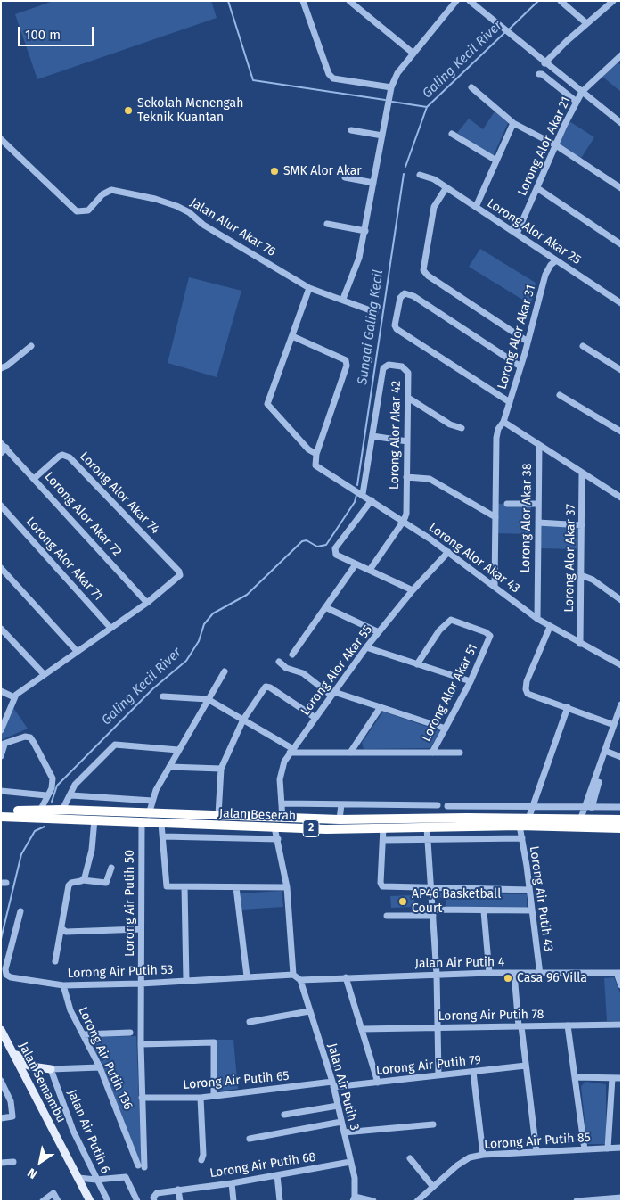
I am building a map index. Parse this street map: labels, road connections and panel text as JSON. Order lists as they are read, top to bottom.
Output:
{
  "streets": {
    "highway": ["Jalan Beserah", "2"],
    "main road": ["Jalan Semambu"],
    "street": [
      "Lorong Alor Akar 21",
      "Jalan Alur Akar 76",
      "Lorong Alor Akar 25",
      "Lorong Alor Akar 31",
      "Lorong Alor Akar 42",
      "Lorong Alor Akar 74",
      "Lorong Alor Akar 72",
      "Lorong Alor Akar 38",
      "Lorong Alor Akar 43",
      "Lorong Alor Akar 37",
      "Lorong Alor Akar 71",
      "Lorong Alor Akar 55",
      "Lorong Alor Akar 51",
      "Lorong Air Putih 43",
      "Lorong Air Putih 50",
      "Jalan Air Putih 4",
      "Lorong Air Putih 53",
      "Lorong Air Putih 78",
      "Lorong Air Putih 136",
      "Lorong Air Putih 79",
      "Lorong Air Putih 65",
      "Jalan Air Putih 3",
      "Jalan Air Putih 6",
      "Lorong Air Putih 85",
      "Lorong Air Putih 68"
    ]
  },
  "crossings": [
    ["Lorong Alor Akar 21", "Lorong Alor Akar 25"],
    ["Lorong Alor Akar 25", "Lorong Alor Akar 31"],
    ["Lorong Alor Akar 31", "Lorong Alor Akar 43"],
    ["Lorong Alor Akar 42", "Lorong Alor Akar 43"],
    ["Lorong Alor Akar 74", "Lorong Alor Akar 72"],
    ["Lorong Alor Akar 38", "Lorong Alor Akar 43"],
    ["Lorong Alor Akar 43", "Lorong Alor Akar 37"],
    ["Lorong Alor Akar 43", "Lorong Alor Akar 55"],
    ["Lorong Alor Akar 55", "Jalan Beserah"],
    ["Jalan Beserah", "Lorong Air Putih 43"],
    ["Jalan Beserah", "Lorong Air Putih 50"],
    ["Lorong Air Putih 43", "Jalan Air Putih 4"],
    ["Lorong Air Putih 50", "Lorong Air Putih 53"],
    ["Lorong Air Putih 50", "Lorong Air Putih 136"],
    ["Lorong Air Putih 50", "Lorong Air Putih 65"],
    ["Jalan Air Putih 4", "Jalan Air Putih 3"],
    ["Lorong Air Putih 53", "Lorong Air Putih 136"],
    ["Lorong Air Putih 79", "Lorong Air Putih 65"],
    ["Lorong Air Putih 79", "Jalan Air Putih 3"],
    ["Lorong Air Putih 65", "Jalan Air Putih 3"],
    ["Jalan Air Putih 3", "Lorong Air Putih 68"]
  ],
  "water": ["Galing Kecil River", "Sungai Galing Kecil"],
  "places": [
    "Sekolah Menengah Teknik Kuantan",
    "SMK Alor Akar",
    "AP46 Basketball Court",
    "Casa 96 Villa"
  ],
  "scale_bar": "100 m",
  "north": "bottom left"
}
